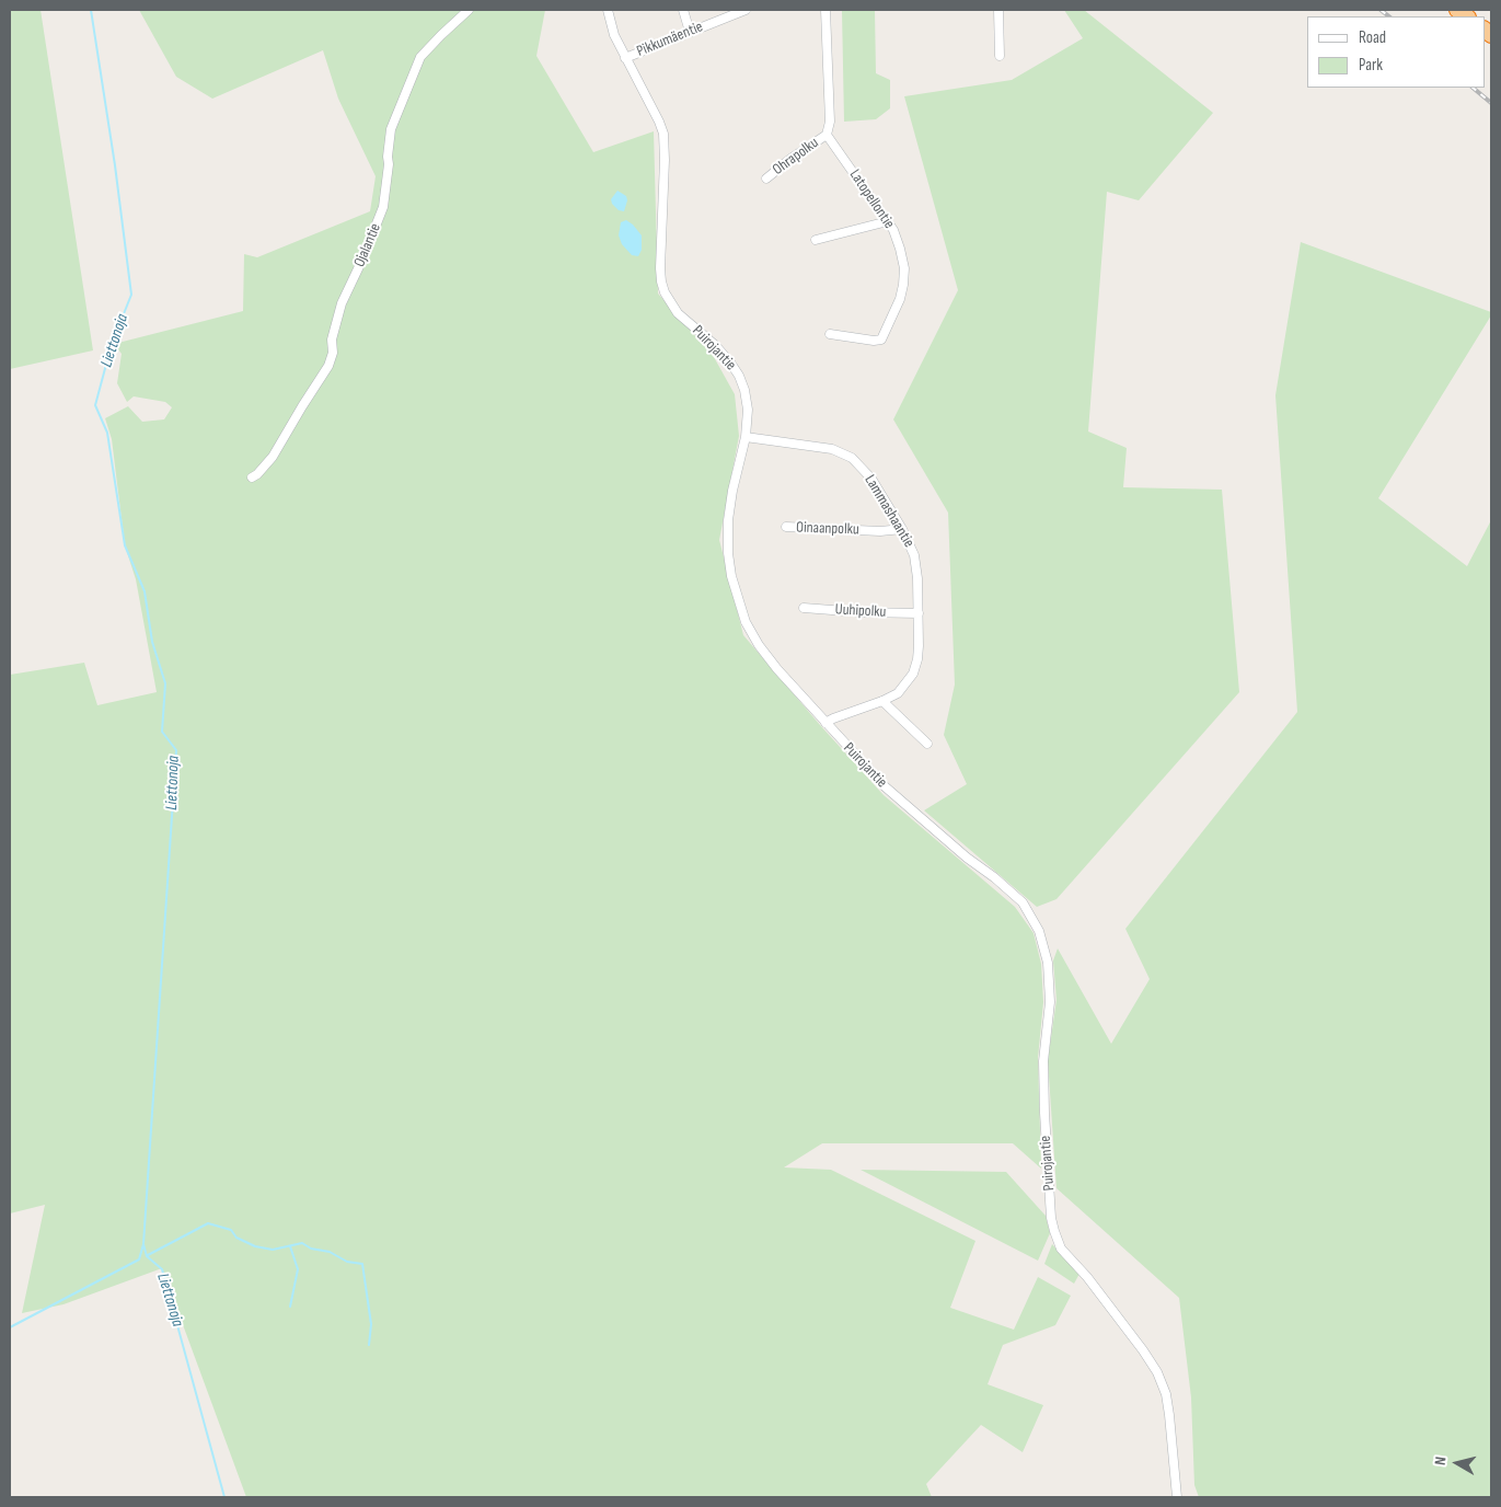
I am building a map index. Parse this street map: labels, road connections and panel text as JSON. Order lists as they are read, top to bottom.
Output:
{
  "streets": {
    "street": [
      "Pikkumäentie",
      "Ohrapolku",
      "Latopellontie",
      "Ojalantie",
      "Puirojantie",
      "Lammashaantie",
      "Oinaanpolku",
      "Uuhipolku"
    ]
  },
  "crossings": [
    ["Pikkumäentie", "Puirojantie"],
    ["Ohrapolku", "Latopellontie"],
    ["Puirojantie", "Lammashaantie"],
    ["Lammashaantie", "Oinaanpolku"],
    ["Lammashaantie", "Uuhipolku"]
  ],
  "water": ["Liettonoja"],
  "legend": ["Road", "Park"],
  "north": "left"
}
